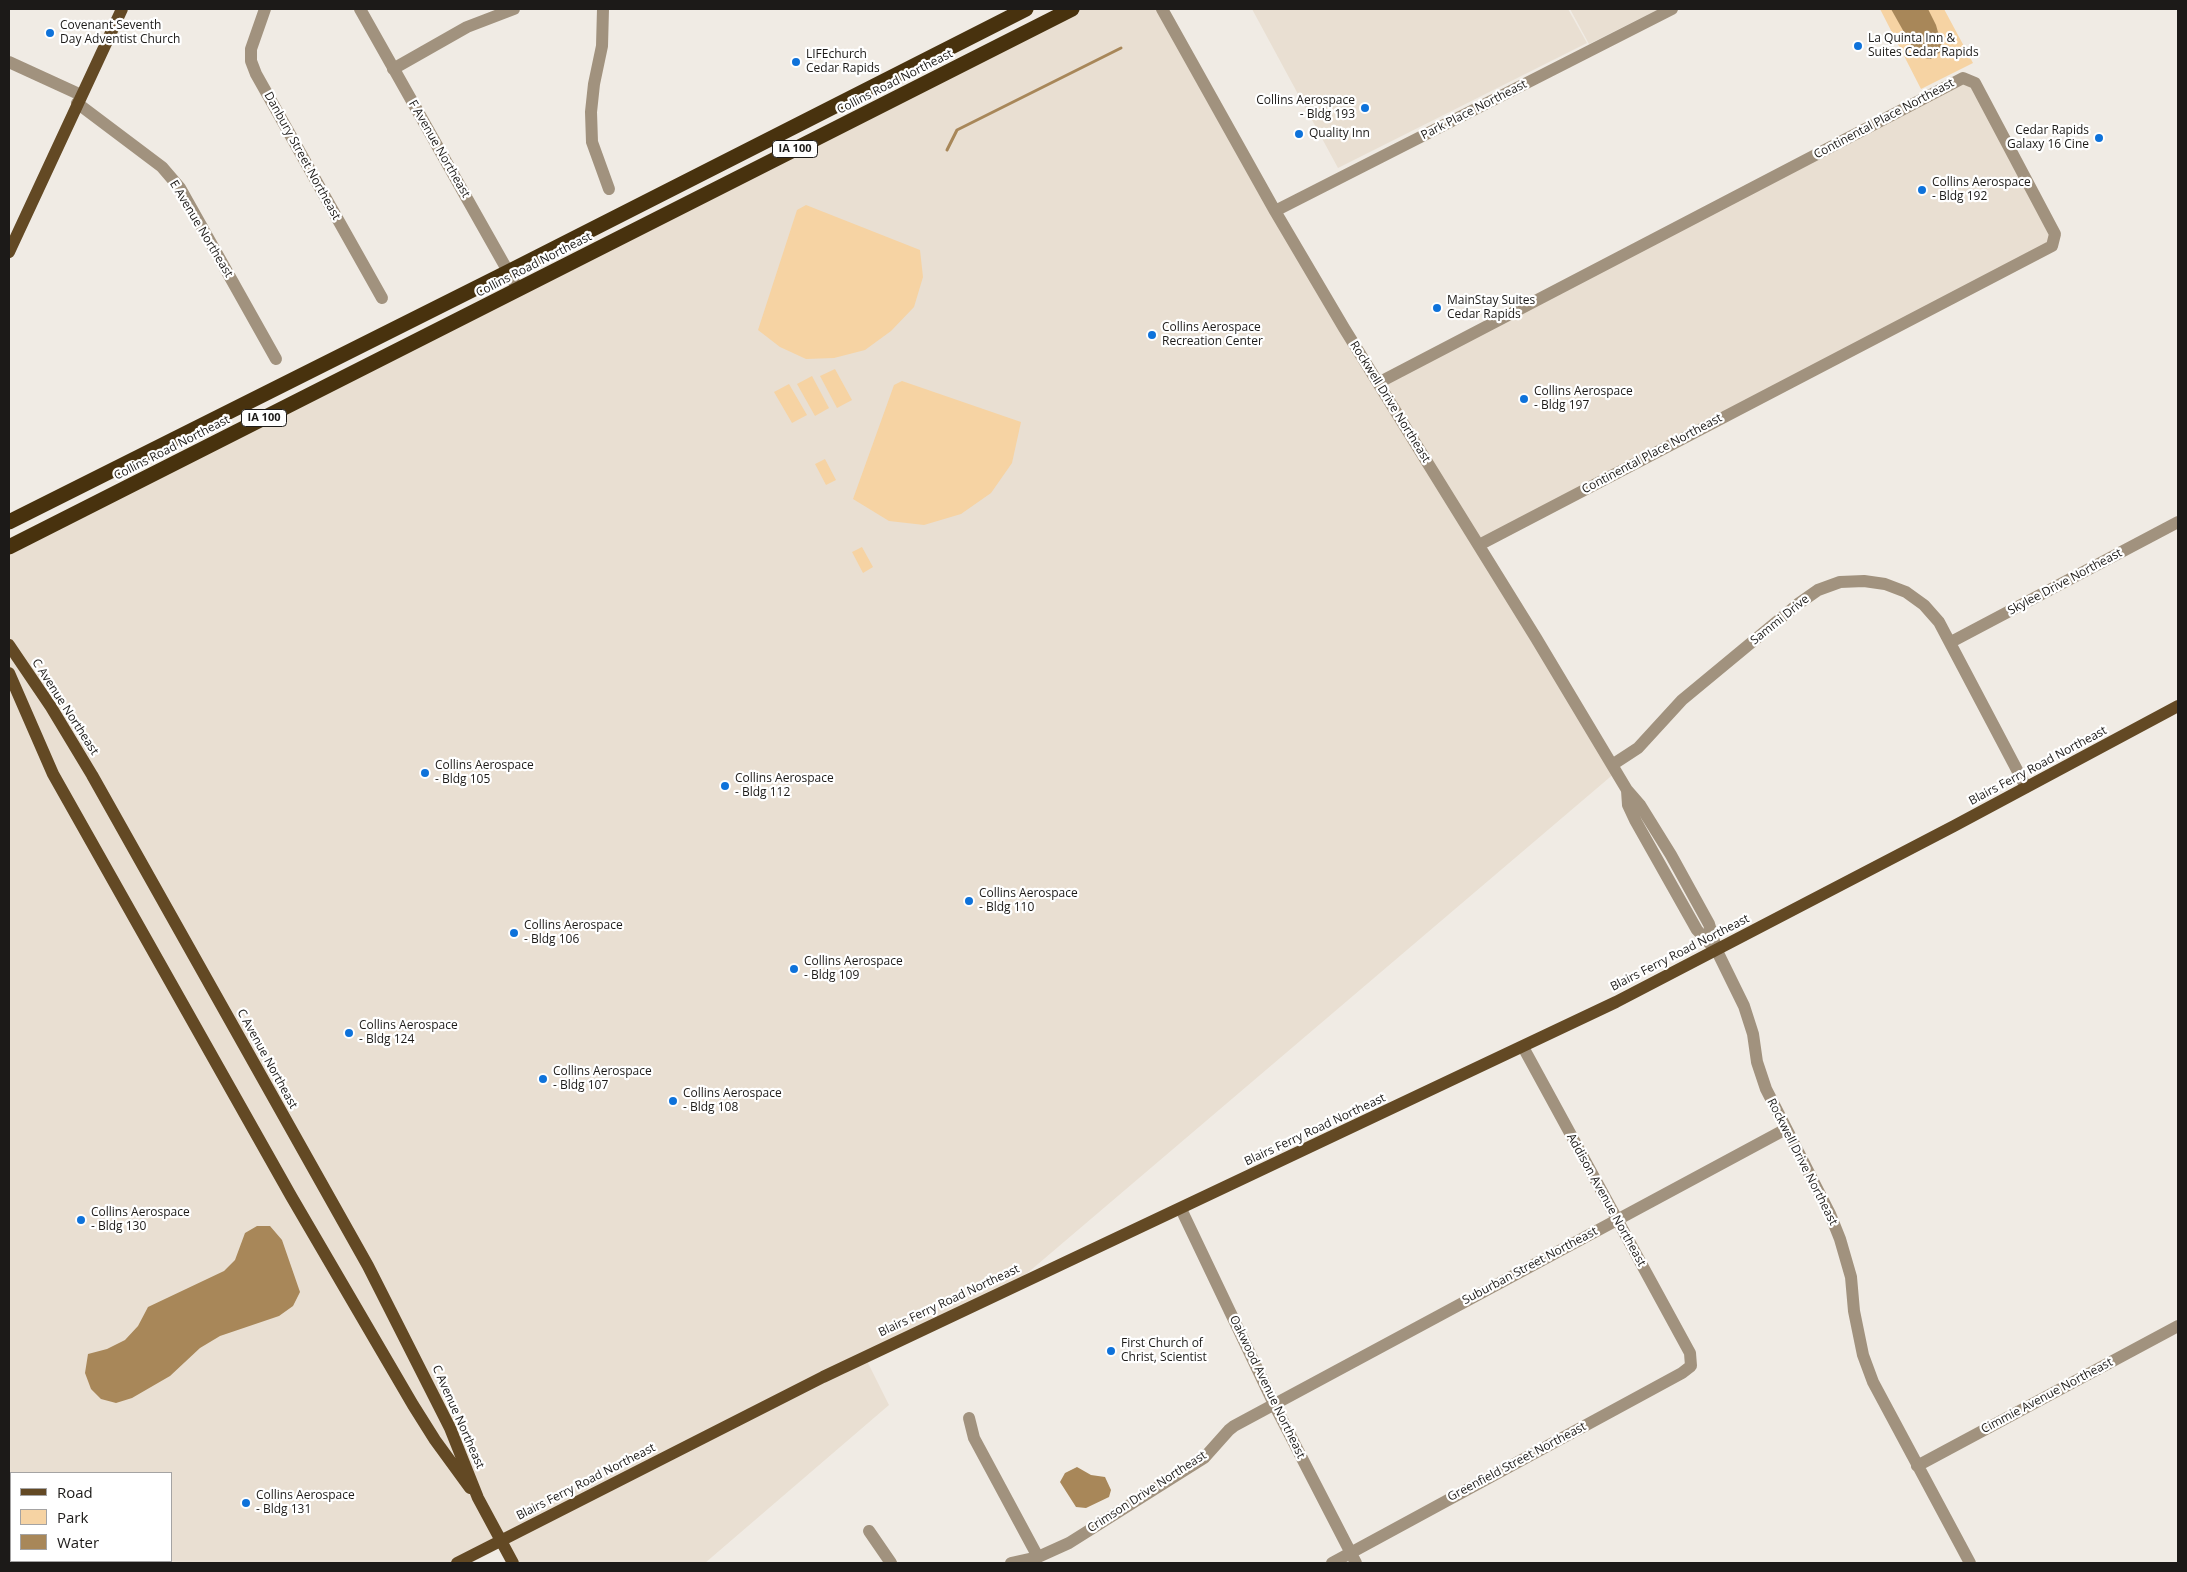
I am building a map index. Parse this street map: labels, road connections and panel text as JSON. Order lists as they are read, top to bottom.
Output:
{
  "streets": {
    "highway": ["Collins Road Northeast", "IA 100"],
    "main road": ["C Avenue Northeast", "Blairs Ferry Road Northeast"],
    "street": [
      "Park Place Northeast",
      "Continental Place Northeast",
      "F Avenue Northeast",
      "Danbury Street Northeast",
      "E Avenue Northeast",
      "Rockwell Drive Northeast",
      "Skylee Drive Northeast",
      "Sammi Drive",
      "Addison Avenue Northeast",
      "Suburban Street Northeast",
      "Oakwood Avenue Northeast",
      "Cimmie Avenue Northeast",
      "Greenfield Street Northeast",
      "Crimson Drive Northeast"
    ]
  },
  "crossings": [
    ["Collins Road Northeast", "F Avenue Northeast"],
    ["Park Place Northeast", "Rockwell Drive Northeast"],
    ["Continental Place Northeast", "Rockwell Drive Northeast"],
    ["Rockwell Drive Northeast", "Sammi Drive"],
    ["Rockwell Drive Northeast", "Blairs Ferry Road Northeast"],
    ["Rockwell Drive Northeast", "Suburban Street Northeast"],
    ["Rockwell Drive Northeast", "Cimmie Avenue Northeast"],
    ["Skylee Drive Northeast", "Sammi Drive"],
    ["Sammi Drive", "Blairs Ferry Road Northeast"],
    ["C Avenue Northeast", "Blairs Ferry Road Northeast"],
    ["Blairs Ferry Road Northeast", "Addison Avenue Northeast"],
    ["Blairs Ferry Road Northeast", "Oakwood Avenue Northeast"],
    ["Addison Avenue Northeast", "Suburban Street Northeast"],
    ["Addison Avenue Northeast", "Greenfield Street Northeast"],
    ["Suburban Street Northeast", "Oakwood Avenue Northeast"],
    ["Suburban Street Northeast", "Crimson Drive Northeast"],
    ["Oakwood Avenue Northeast", "Greenfield Street Northeast"],
    ["Oakwood Avenue Northeast", "Crimson Drive Northeast"]
  ],
  "places": [
    "Covenant Seventh Day Adventist Church",
    "La Quinta Inn & Suites Cedar Rapids",
    "LIFEchurch Cedar Rapids",
    "Collins Aerospace - Bldg 193",
    "Quality Inn",
    "Cedar Rapids Galaxy 16 Cine",
    "Collins Aerospace - Bldg 192",
    "MainStay Suites Cedar Rapids",
    "Collins Aerospace Recreation Center",
    "Collins Aerospace - Bldg 197",
    "Collins Aerospace - Bldg 105",
    "Collins Aerospace - Bldg 112",
    "Collins Aerospace - Bldg 110",
    "Collins Aerospace - Bldg 106",
    "Collins Aerospace - Bldg 109",
    "Collins Aerospace - Bldg 124",
    "Collins Aerospace - Bldg 107",
    "Collins Aerospace - Bldg 108",
    "Collins Aerospace - Bldg 130",
    "First Church of Christ, Scientist",
    "Collins Aerospace - Bldg 131"
  ],
  "legend": ["Road", "Park", "Water"]
}
